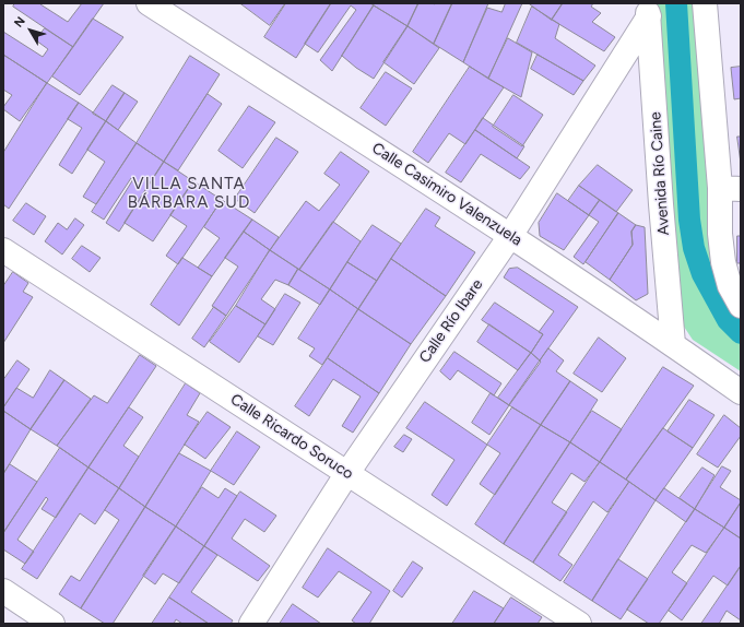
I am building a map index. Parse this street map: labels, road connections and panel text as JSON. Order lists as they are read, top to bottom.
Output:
{
  "streets": {
    "street": [
      "Avenida Río Caine",
      "Calle Casimiro Valenzuela",
      "Calle Río Ibare",
      "Calle Ricardo Soruco"
    ]
  },
  "crossings": [
    ["Avenida Río Caine", "Calle Casimiro Valenzuela"],
    ["Avenida Río Caine", "Calle Río Ibare"],
    ["Calle Casimiro Valenzuela", "Calle Río Ibare"],
    ["Calle Río Ibare", "Calle Ricardo Soruco"]
  ],
  "districts": ["VILLA SANTA BÁRBARA SUD"],
  "north": "top left"
}
